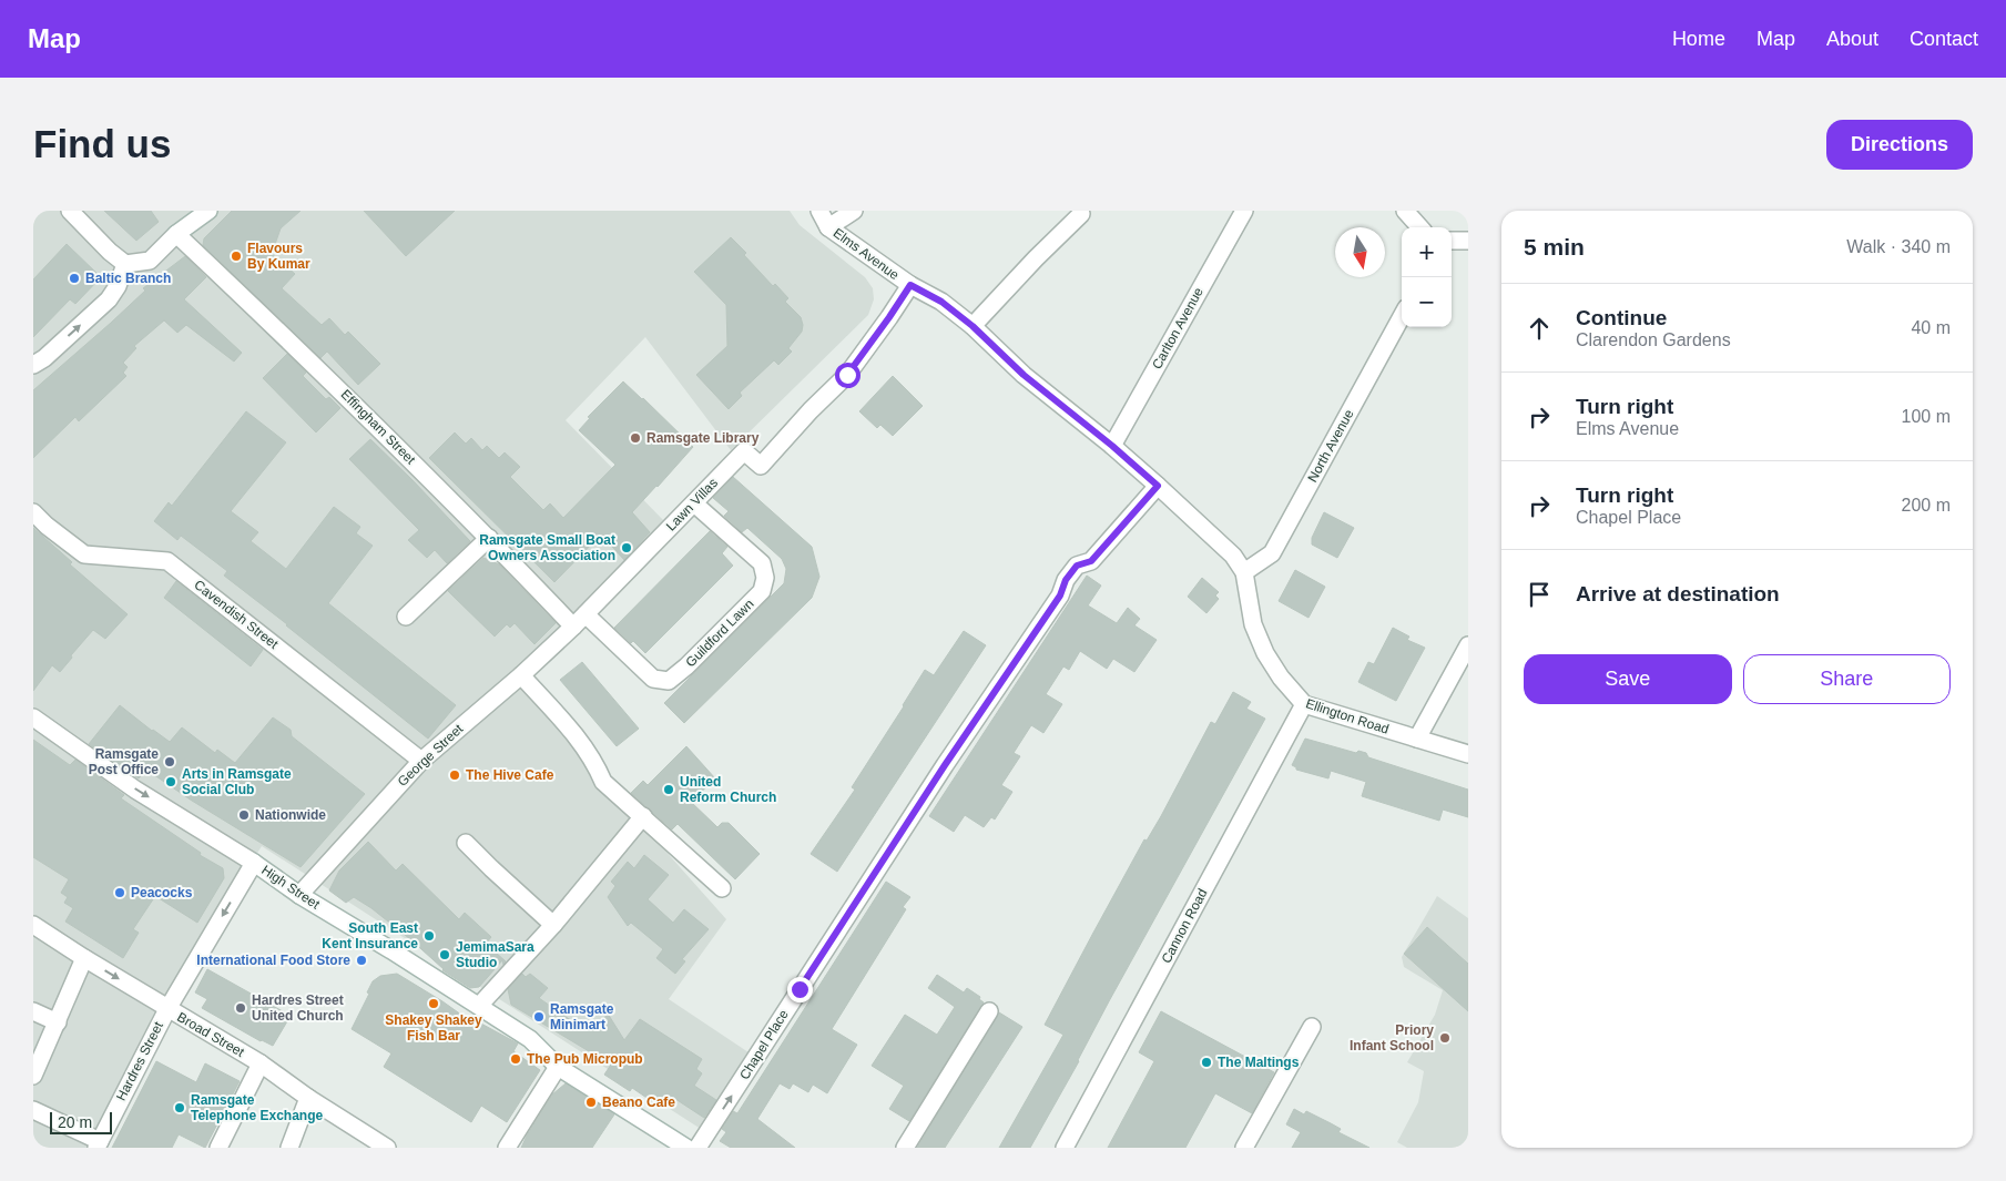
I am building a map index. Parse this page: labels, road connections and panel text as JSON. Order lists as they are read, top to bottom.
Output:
{
  "streets": {
    "street": [
      "Elms Avenue",
      "Carlton Avenue",
      "Effingham Street",
      "North Avenue",
      "Lawn Villas",
      "Cavendish Street",
      "Guildford Lawn",
      "Ellington Road",
      "George Street",
      "High Street",
      "Cannon Road",
      "Broad Street",
      "Chapel Place",
      "Hardres Street"
    ]
  },
  "crossings": [
    ["Elms Avenue", "Carlton Avenue"],
    ["Elms Avenue", "North Avenue"],
    ["Elms Avenue", "Lawn Villas"],
    ["Elms Avenue", "Ellington Road"],
    ["Elms Avenue", "Chapel Place"],
    ["Effingham Street", "Lawn Villas"],
    ["Effingham Street", "George Street"],
    ["North Avenue", "Ellington Road"],
    ["Lawn Villas", "Guildford Lawn"],
    ["Lawn Villas", "George Street"],
    ["Cavendish Street", "George Street"],
    ["Ellington Road", "Cannon Road"],
    ["George Street", "High Street"],
    ["High Street", "Hardres Street"],
    ["Broad Street", "Hardres Street"]
  ],
  "one_way": ["Chapel Place", "Hardres Street"],
  "places": [
    "Flavours By Kumar",
    "Baltic Branch",
    "Ramsgate Library",
    "Ramsgate Small Boat Owners Association",
    "Ramsgate Post Office",
    "The Hive Cafe",
    "Arts in Ramsgate Social Club",
    "United Reform Church",
    "Nationwide",
    "Peacocks",
    "South East Kent Insurance",
    "JemimaSara Studio",
    "International Food Store",
    "Shakey Shakey Fish Bar",
    "Hardres Street United Church",
    "Ramsgate Minimart",
    "Priory Infant School",
    "The Pub Micropub",
    "The Maltings",
    "Beano Cafe",
    "Ramsgate Telephone Exchange"
  ],
  "scale_bar": "20 m",
  "north": "bottom",
  "page": {
    "header": "Map",
    "nav": [
      "Home",
      "Map",
      "About",
      "Contact"
    ],
    "buttons": [
      "Directions",
      ["Save", "Share"]
    ],
    "title": "Find us",
    "heading": ["5 min", "Walk · 340 m"],
    "map_buttons": ["+", "−"],
    "list": [
      ["Continue", "Clarendon Gardens", "40 m"],
      ["Turn right", "Elms Avenue", "100 m"],
      ["Turn right", "Chapel Place", "200 m"],
      "Arrive at destination"
    ],
    "scale": "20 m"
  }
}
